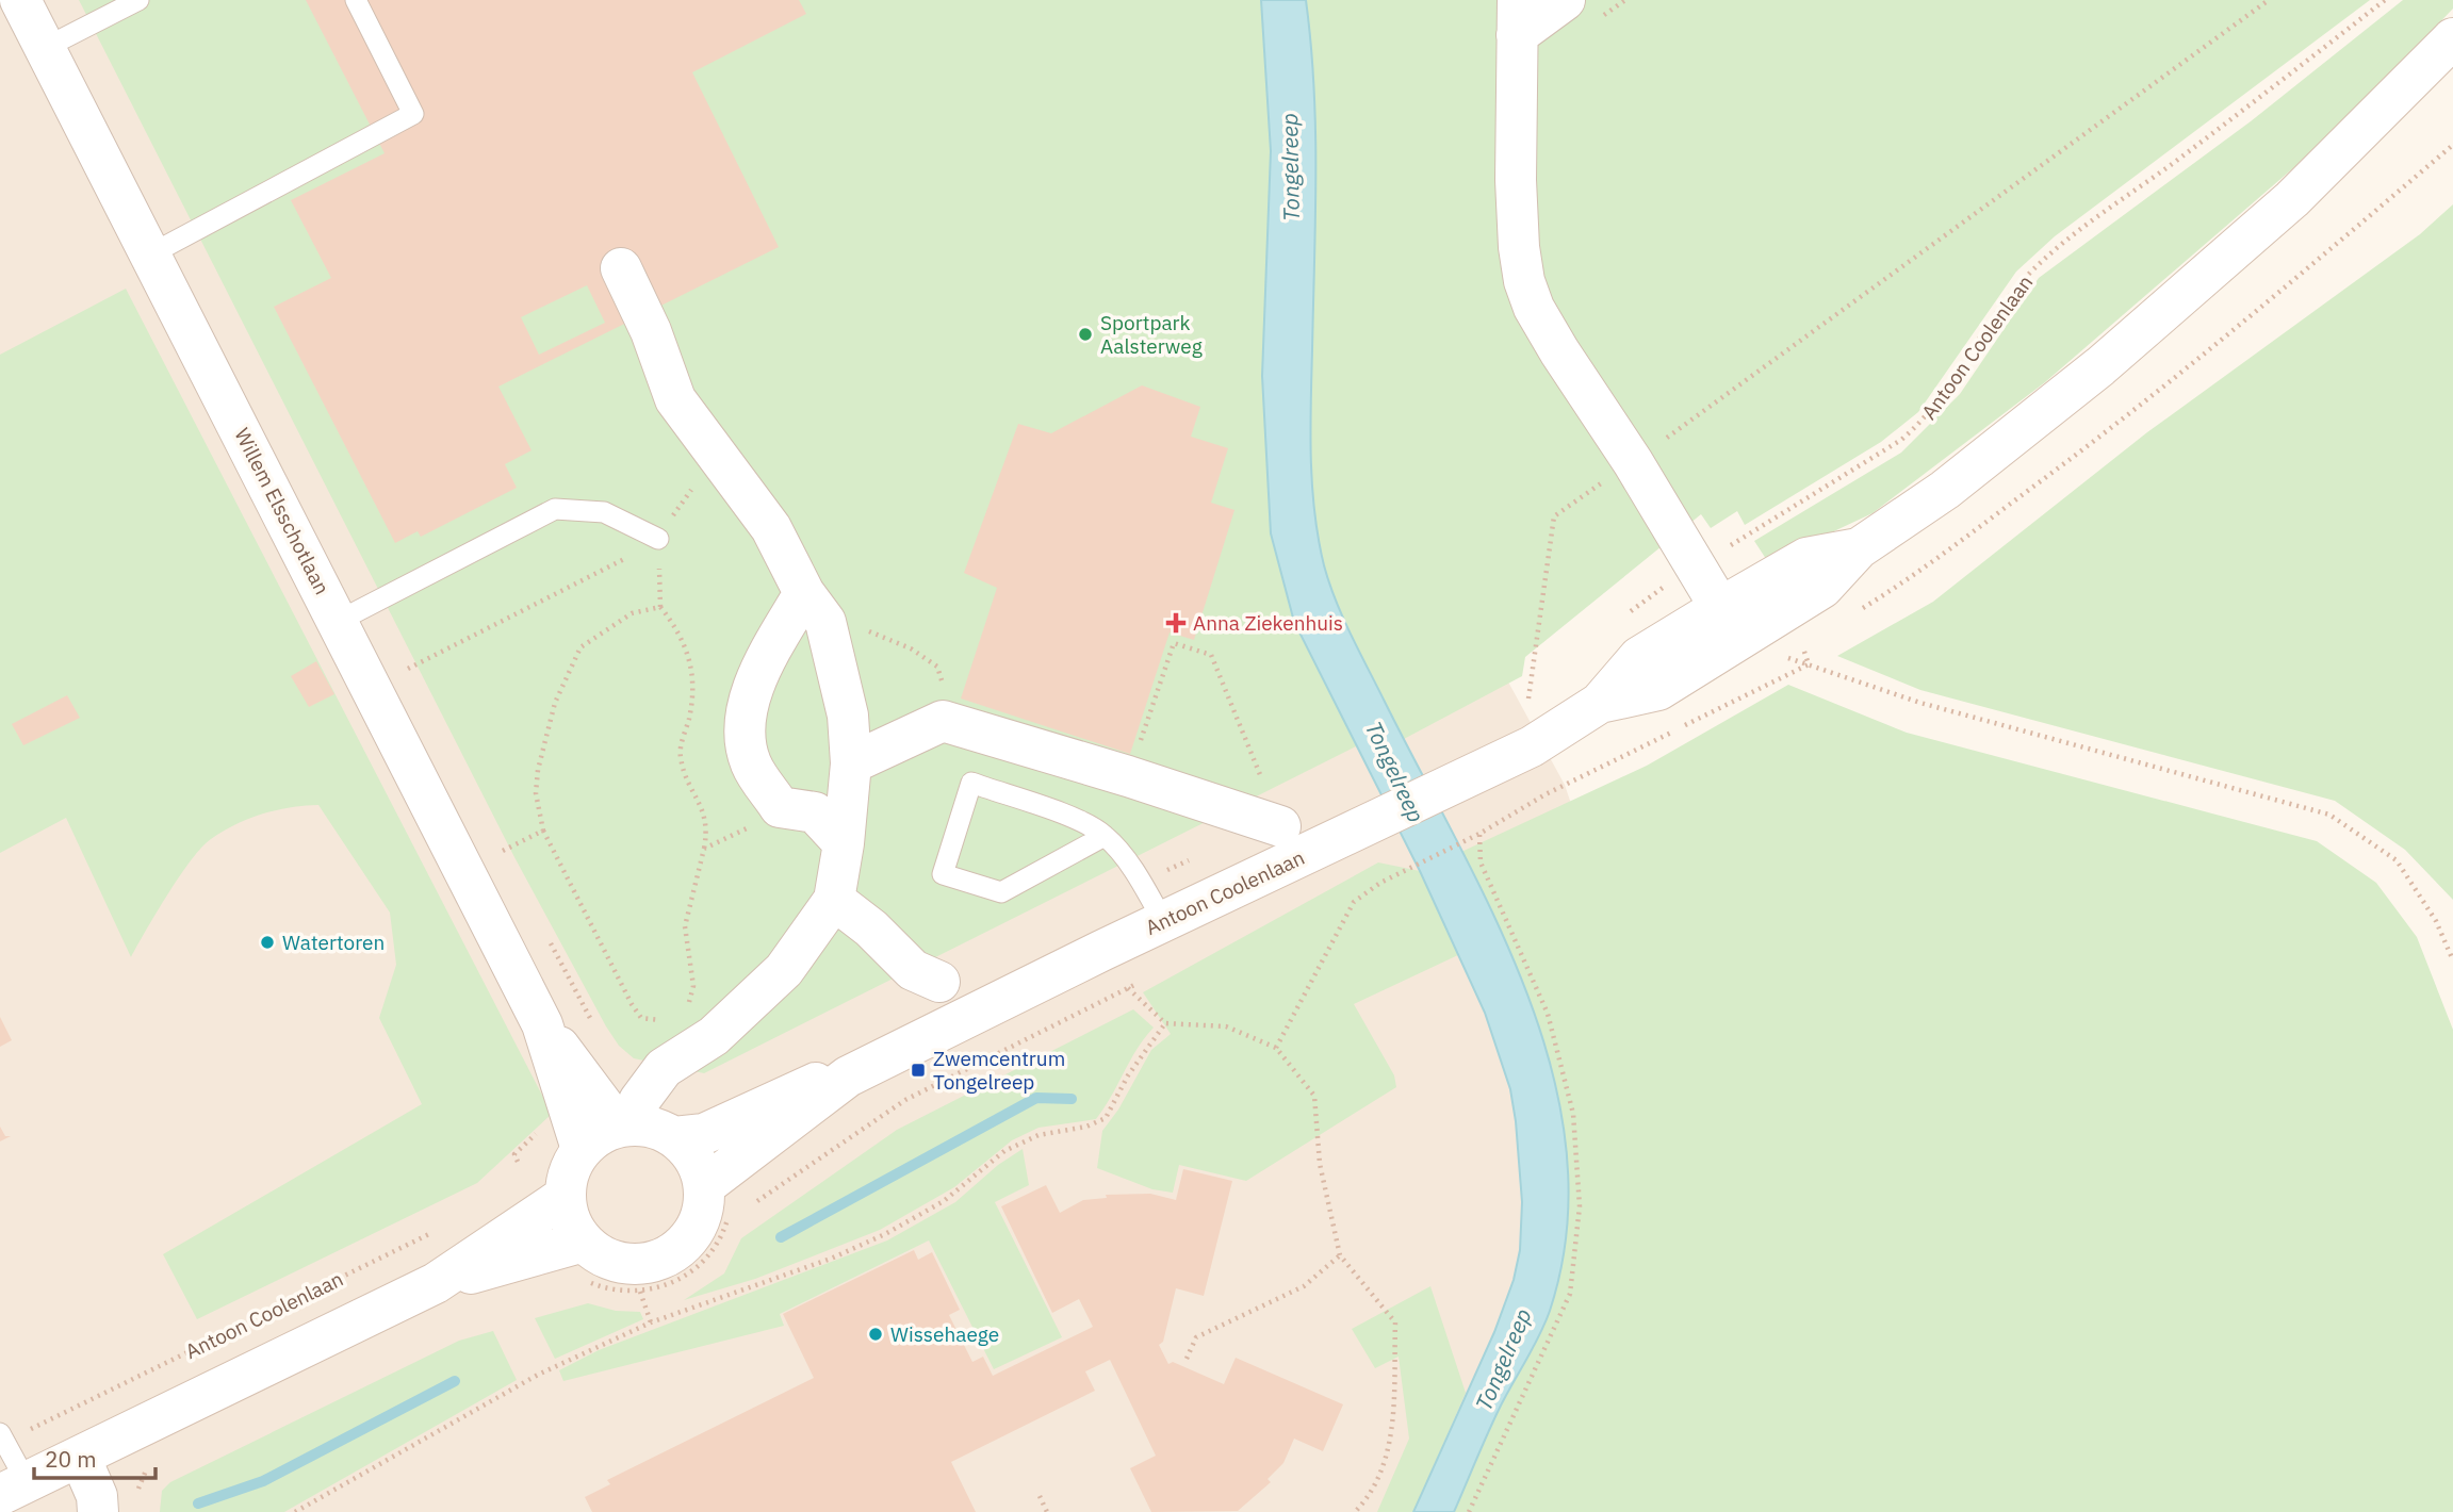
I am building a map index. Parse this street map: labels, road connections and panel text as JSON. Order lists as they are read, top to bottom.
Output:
{
  "streets": {
    "street": ["Antoon Coolenlaan", "Willem Elsschotlaan"]
  },
  "crossings": [
    ["Antoon Coolenlaan", "Willem Elsschotlaan"]
  ],
  "water": ["Tongelreep"],
  "places": {
    "other": ["Sportpark Aalsterweg", "Watertoren", "Wissehaege"],
    "health": ["Anna Ziekenhuis"],
    "transit": ["Zwemcentrum Tongelreep"]
  },
  "scale_bar": "20 m"
}
